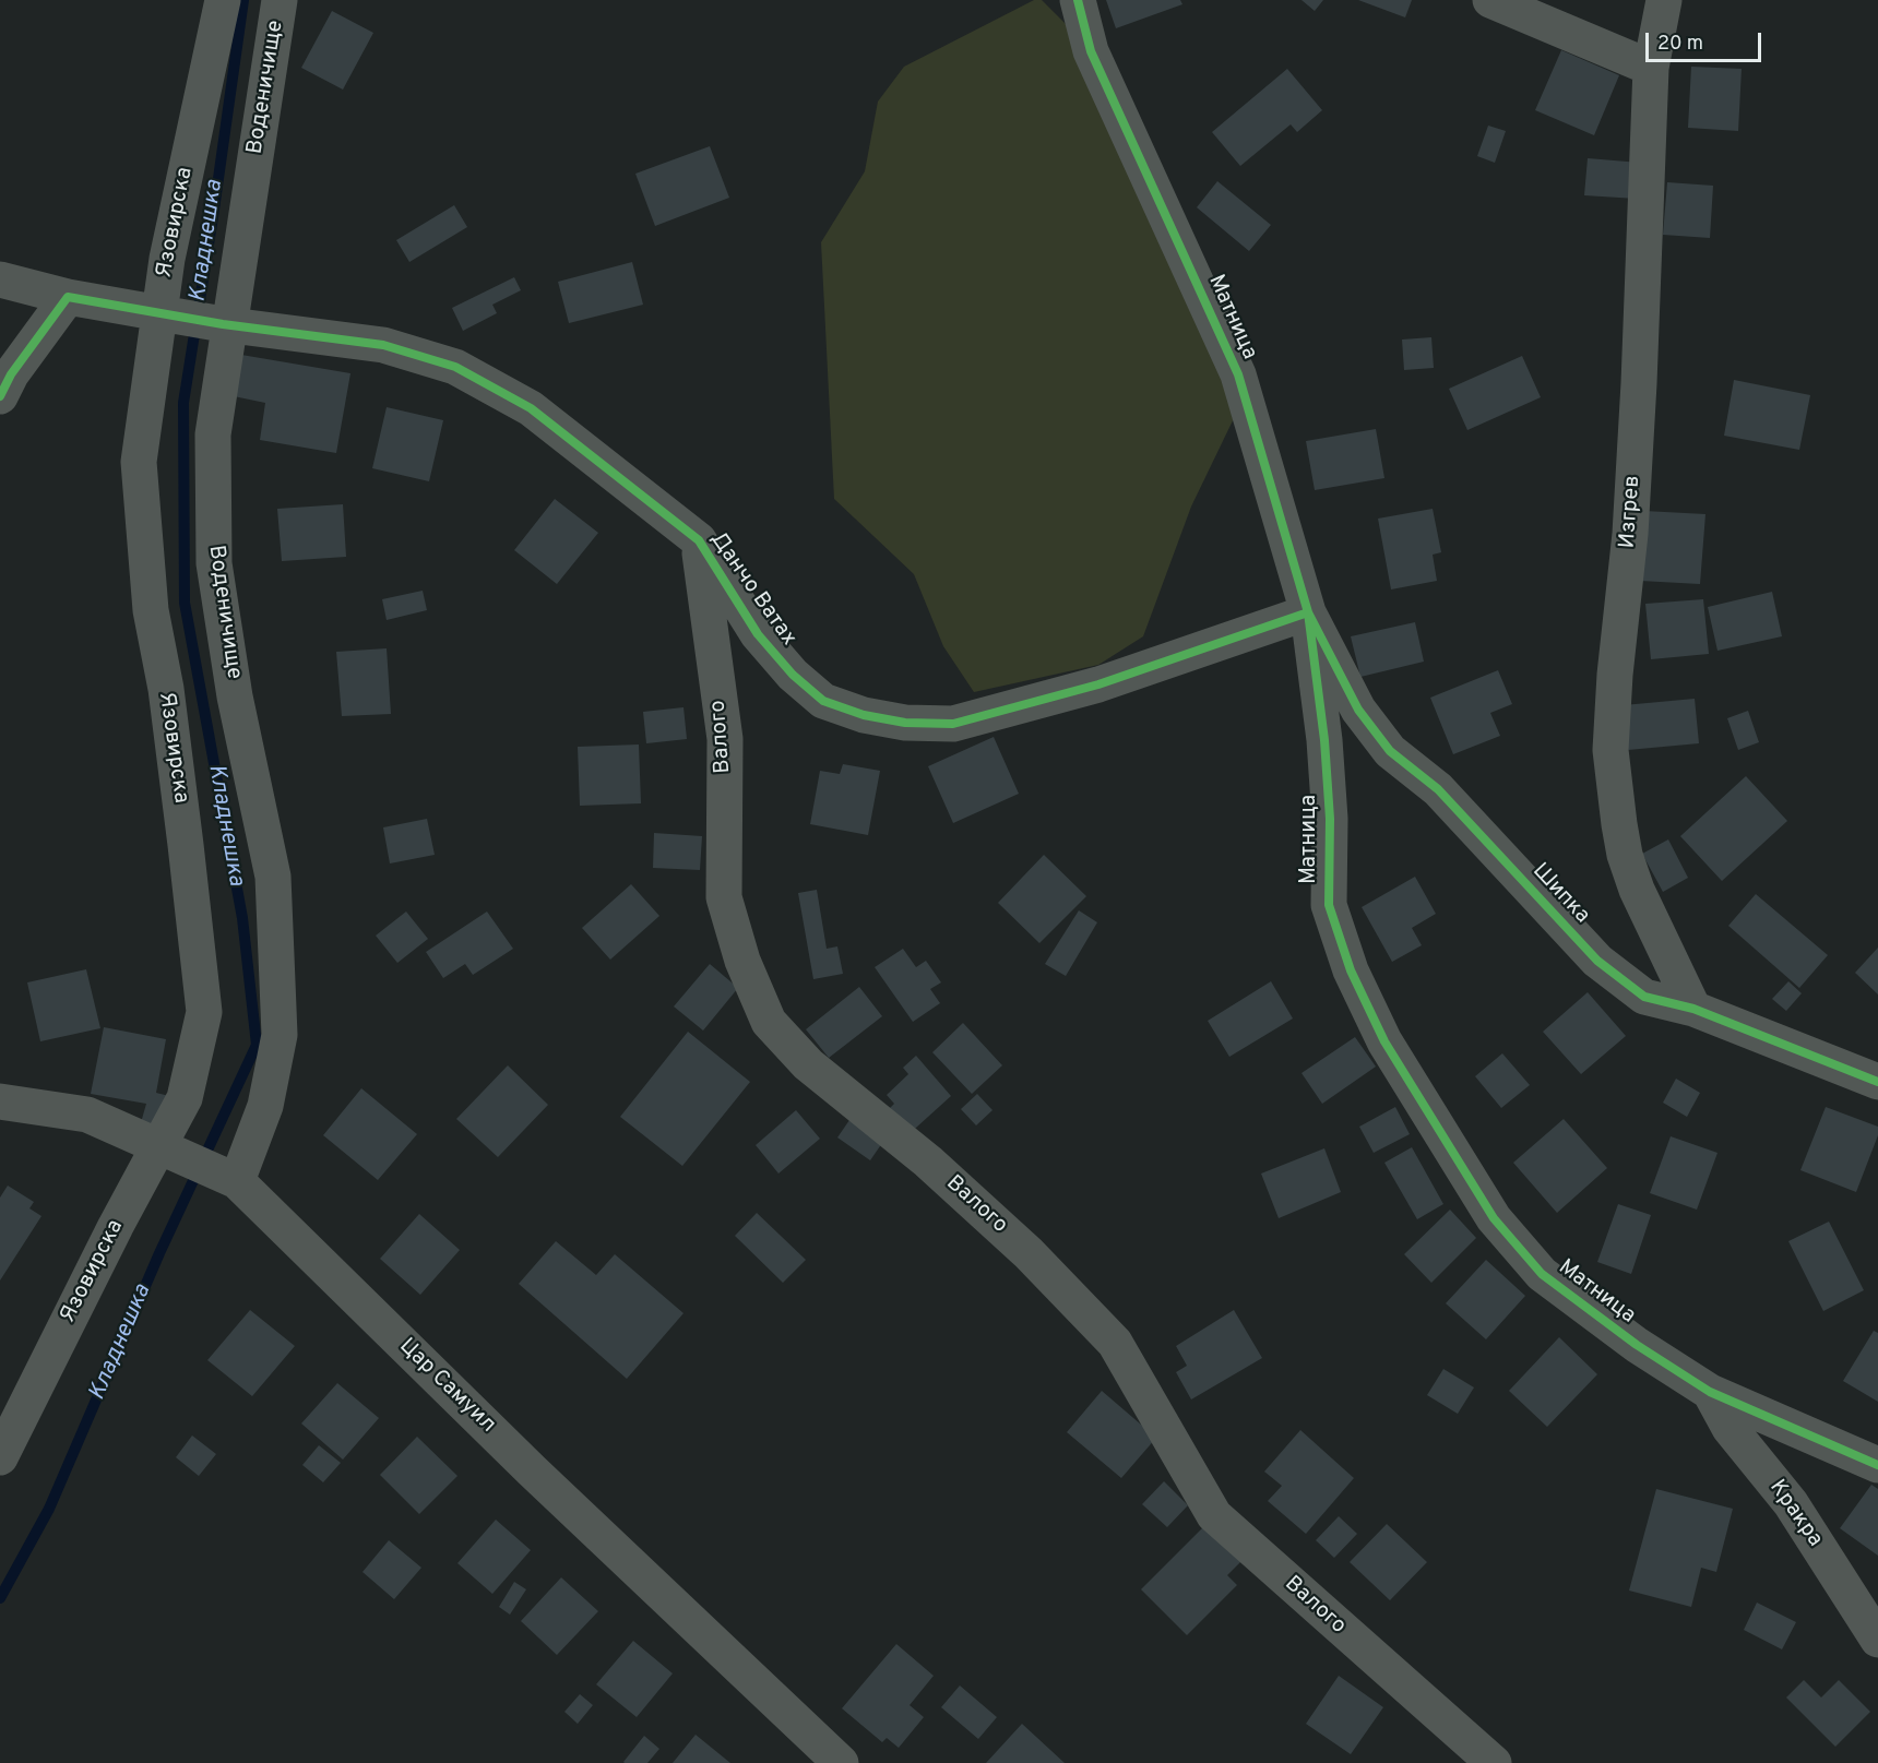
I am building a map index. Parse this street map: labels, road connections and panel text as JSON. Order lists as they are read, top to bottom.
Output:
{
  "streets": {
    "street": [
      "Воденичище",
      "Язовирска",
      "Матница",
      "Изгрев",
      "Данчо Ватах",
      "Валого",
      "Шипка",
      "Цар Самуил",
      "Кракра"
    ]
  },
  "crossings": [
    ["Воденичище", "Данчо Ватах"],
    ["Воденичище", "Цар Самуил"],
    ["Язовирска", "Данчо Ватах"],
    ["Язовирска", "Цар Самуил"],
    ["Матница", "Данчо Ватах"],
    ["Матница", "Шипка"],
    ["Матница", "Кракра"],
    ["Изгрев", "Шипка"],
    ["Данчо Ватах", "Валого"],
    ["Данчо Ватах", "Шипка"]
  ],
  "water": ["Кладнешка"],
  "scale_bar": "20 m"
}
